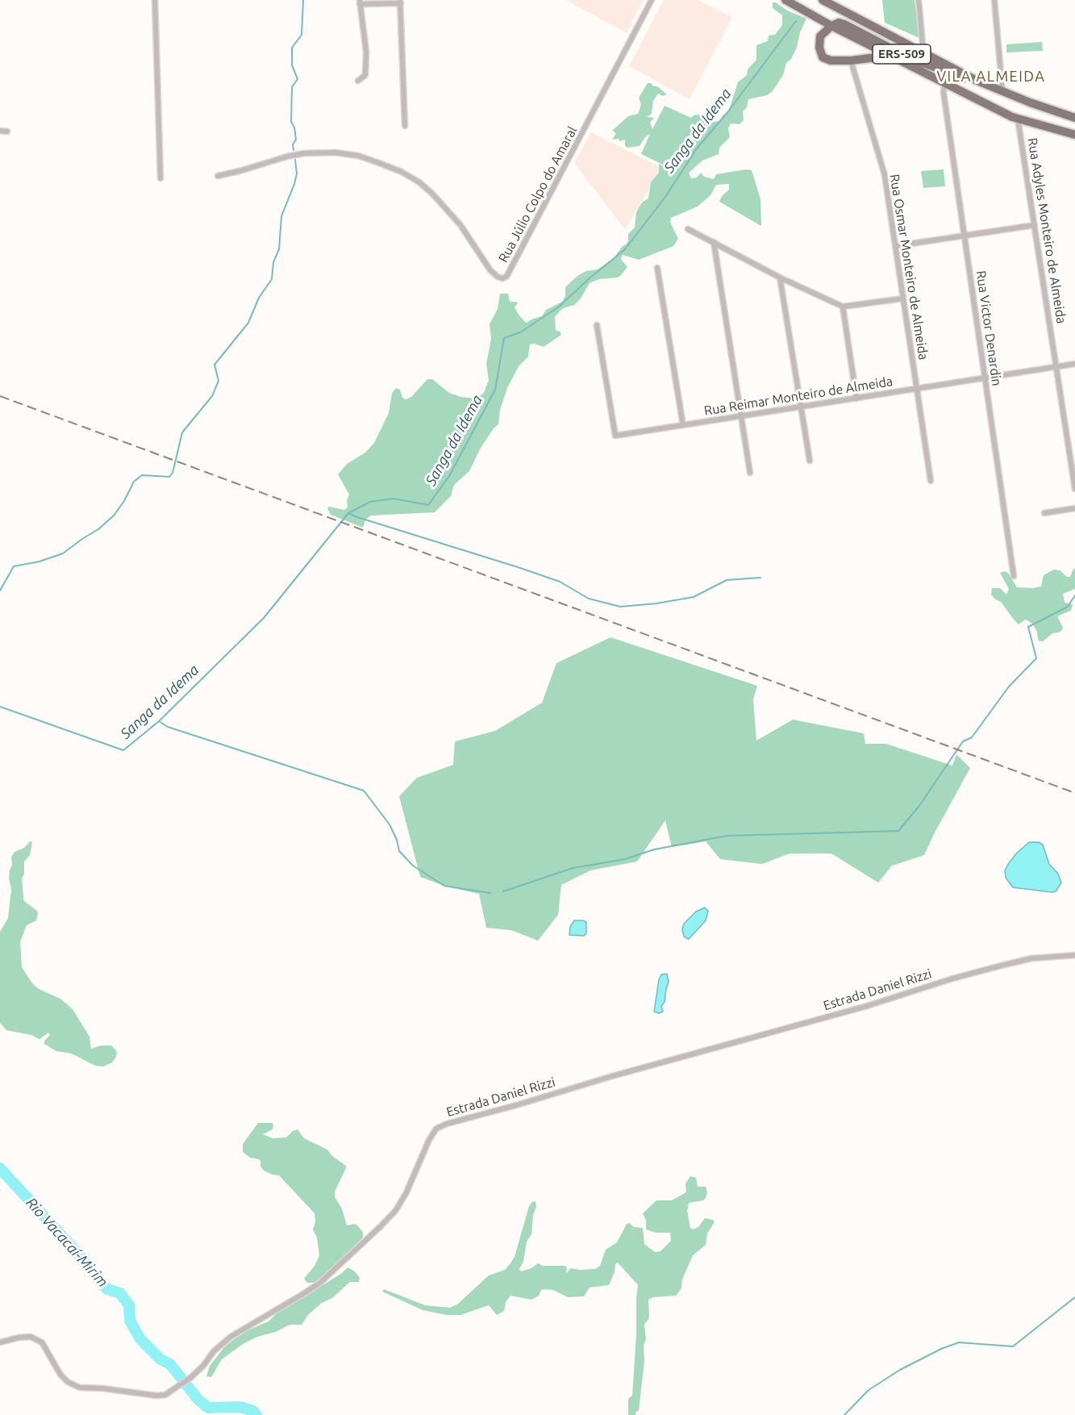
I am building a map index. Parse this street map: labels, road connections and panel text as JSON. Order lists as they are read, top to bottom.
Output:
{
  "streets": {
    "highway": ["ERS-509"],
    "street": [
      "Rua Júlio Colpo do Amaral",
      "Rua Adyles Monteiro de Almeida",
      "Rua Osmar Monteiro de Almeida",
      "Rua Victor Denardin",
      "Rua Reimar Monteiro de Almeida",
      "Estrada Daniel Rizzi"
    ]
  },
  "crossings": [
    ["ERS-509", "Rua Adyles Monteiro de Almeida"],
    ["ERS-509", "Rua Osmar Monteiro de Almeida"],
    ["ERS-509", "Rua Victor Denardin"],
    ["Rua Adyles Monteiro de Almeida", "Rua Reimar Monteiro de Almeida"],
    ["Rua Osmar Monteiro de Almeida", "Rua Reimar Monteiro de Almeida"],
    ["Rua Victor Denardin", "Rua Reimar Monteiro de Almeida"]
  ],
  "districts": ["VILA ALMEIDA"],
  "water": ["Sanga da Idema", "Rio Vacacaí-Mirim"]
}
